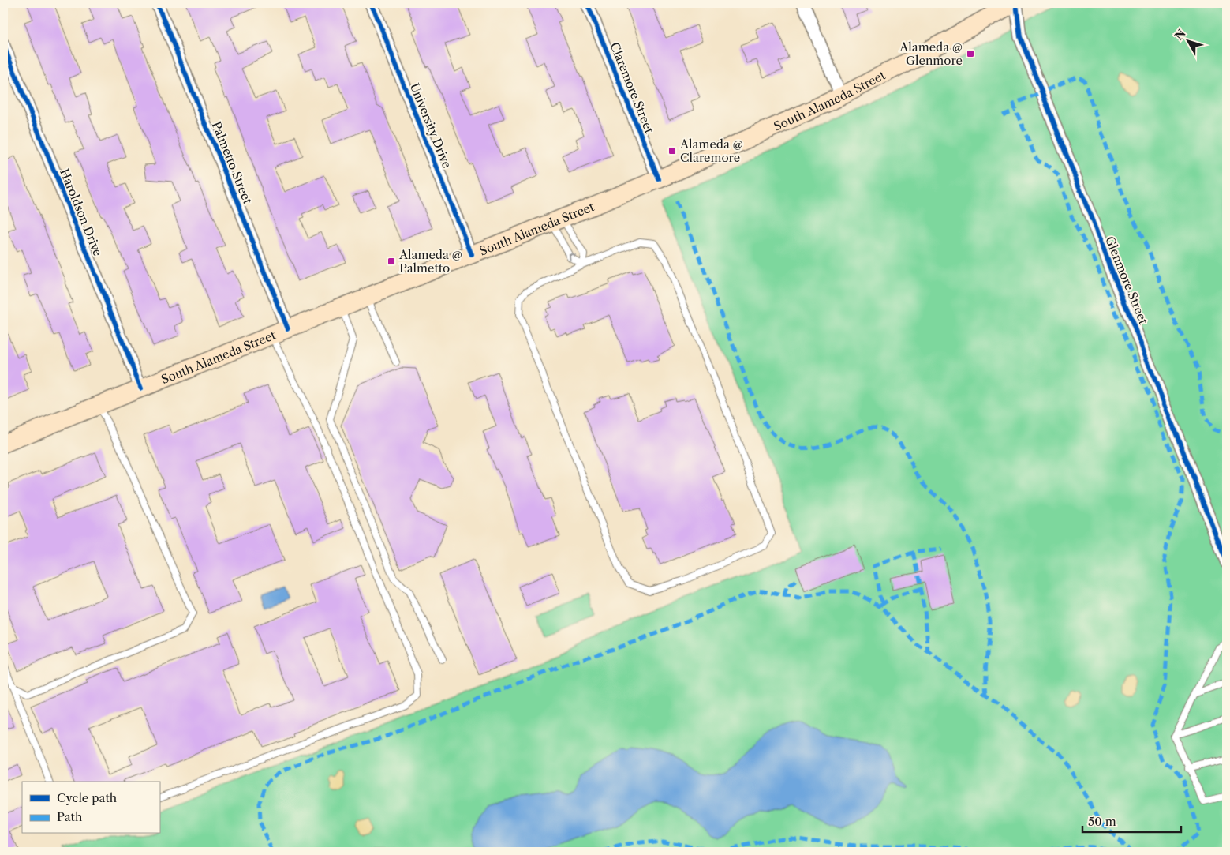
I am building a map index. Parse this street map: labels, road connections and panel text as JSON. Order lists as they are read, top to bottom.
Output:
{
  "streets": {
    "main road": ["South Alameda Street"],
    "street": [
      "Claremore Street",
      "University Drive",
      "Palmetto Street",
      "Haroldson Drive",
      "Glenmore Street"
    ]
  },
  "crossings": [
    ["Claremore Street", "South Alameda Street"],
    ["South Alameda Street", "University Drive"],
    ["South Alameda Street", "Palmetto Street"],
    ["South Alameda Street", "Haroldson Drive"],
    ["South Alameda Street", "Glenmore Street"]
  ],
  "places": {
    "transit": ["Alameda @ Glenmore", "Alameda @ Claremore", "Alameda @ Palmetto"]
  },
  "legend": ["Cycle path", "Path"],
  "scale_bar": "50 m",
  "north": "top left"
}
